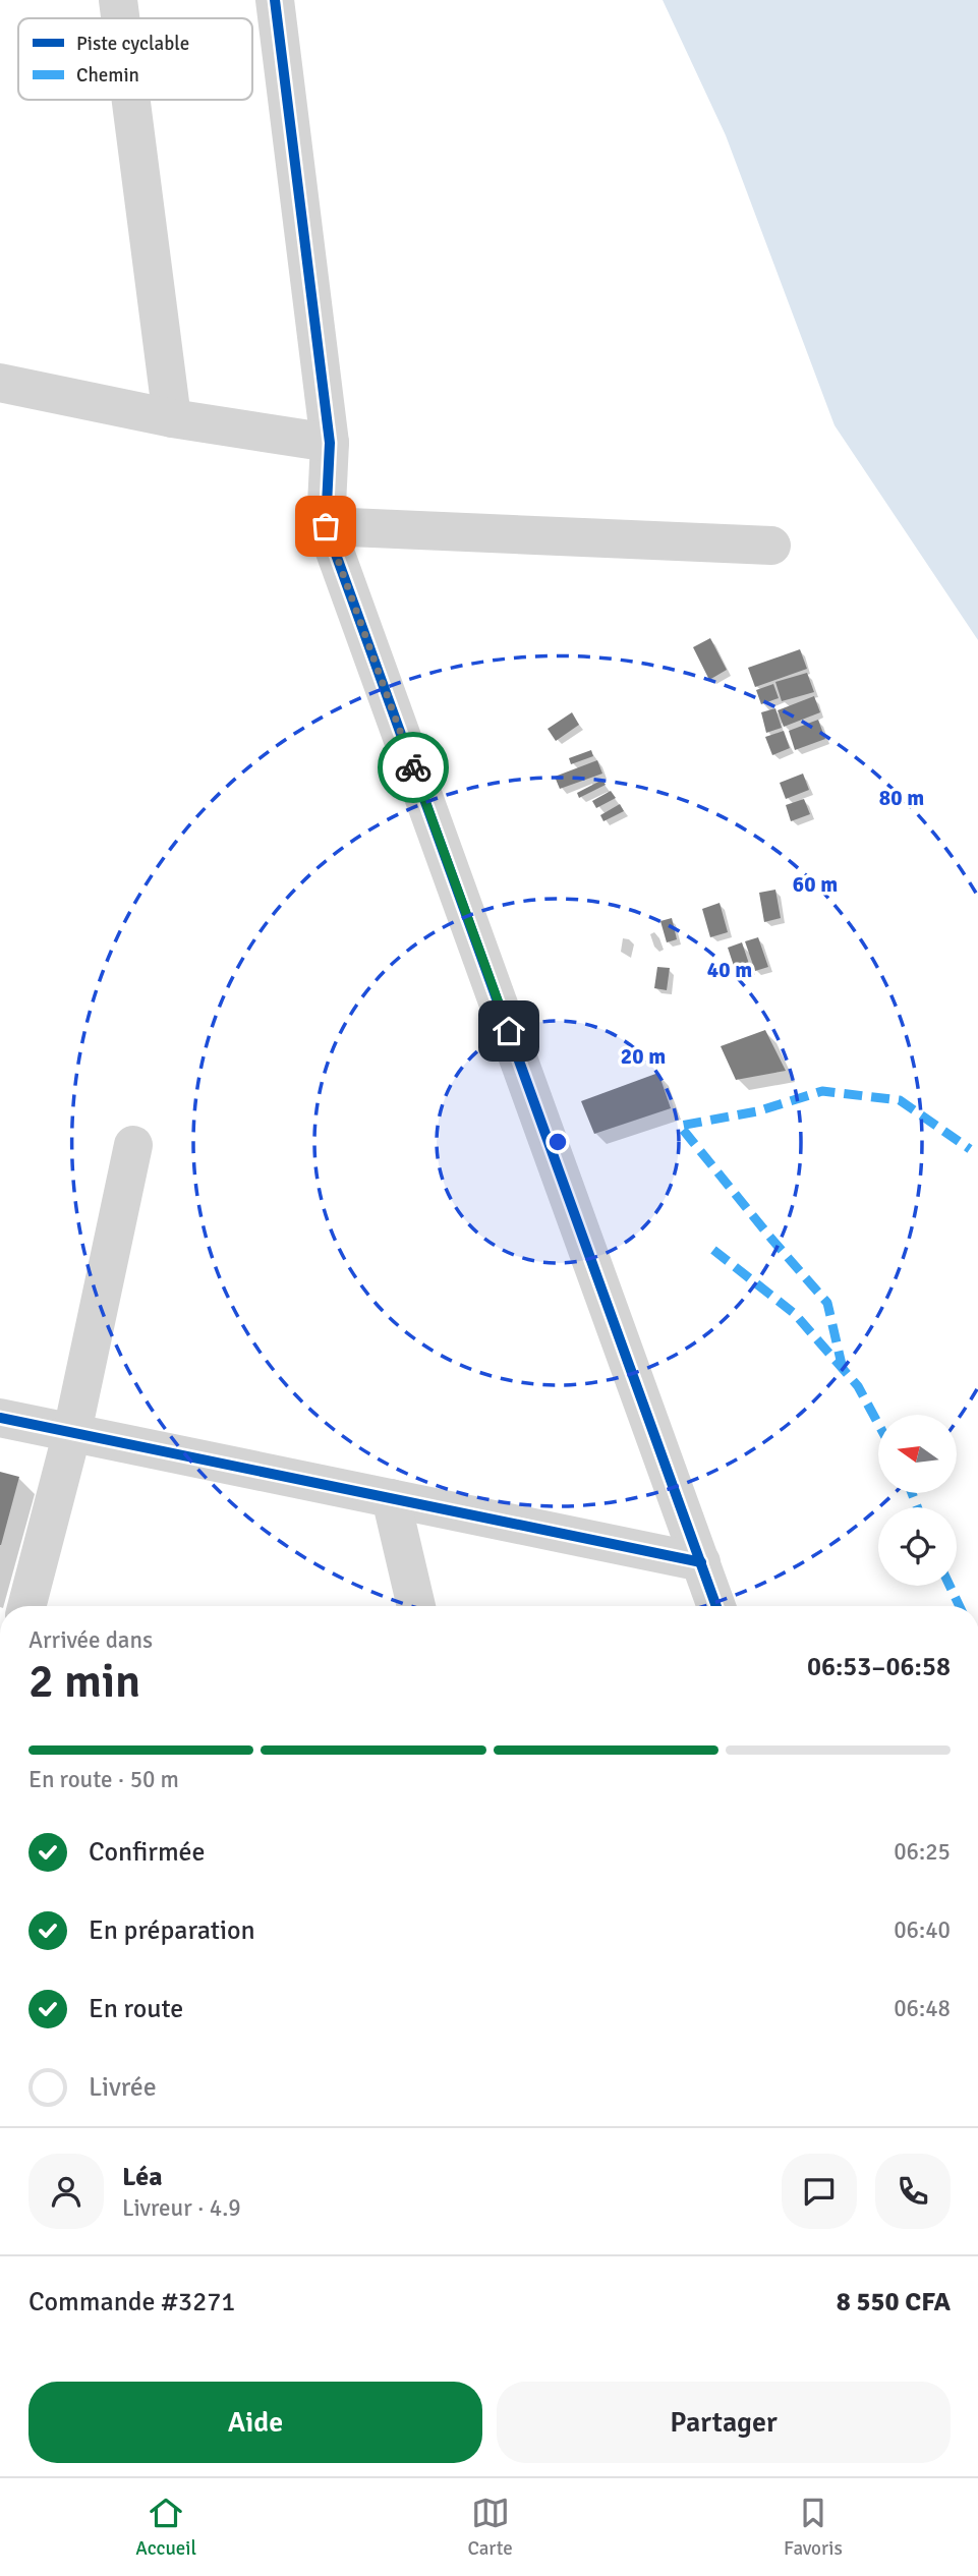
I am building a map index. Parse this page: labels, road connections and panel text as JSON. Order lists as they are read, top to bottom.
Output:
{
  "legend": ["Piste cyclable", "Chemin"],
  "north": "left",
  "page": {
    "heading": ["2 min", "Arrivée dans", "06:53–06:58"],
    "panel": [
      "Léa",
      "Livreur · 4.9",
      "Commande #3271",
      "8 550 CFA"
    ],
    "bar": "En route · 50 m",
    "list": [
      ["Confirmée", "06:25"],
      ["En préparation", "06:40"],
      ["En route", "06:48"],
      "Livrée"
    ],
    "buttons": ["Aide", "Partager"],
    "tabs": ["Accueil", "Carte", "Favoris"]
  },
  "rings": [
    "80 m",
    "60 m",
    "40 m",
    "20 m"
  ]
}
